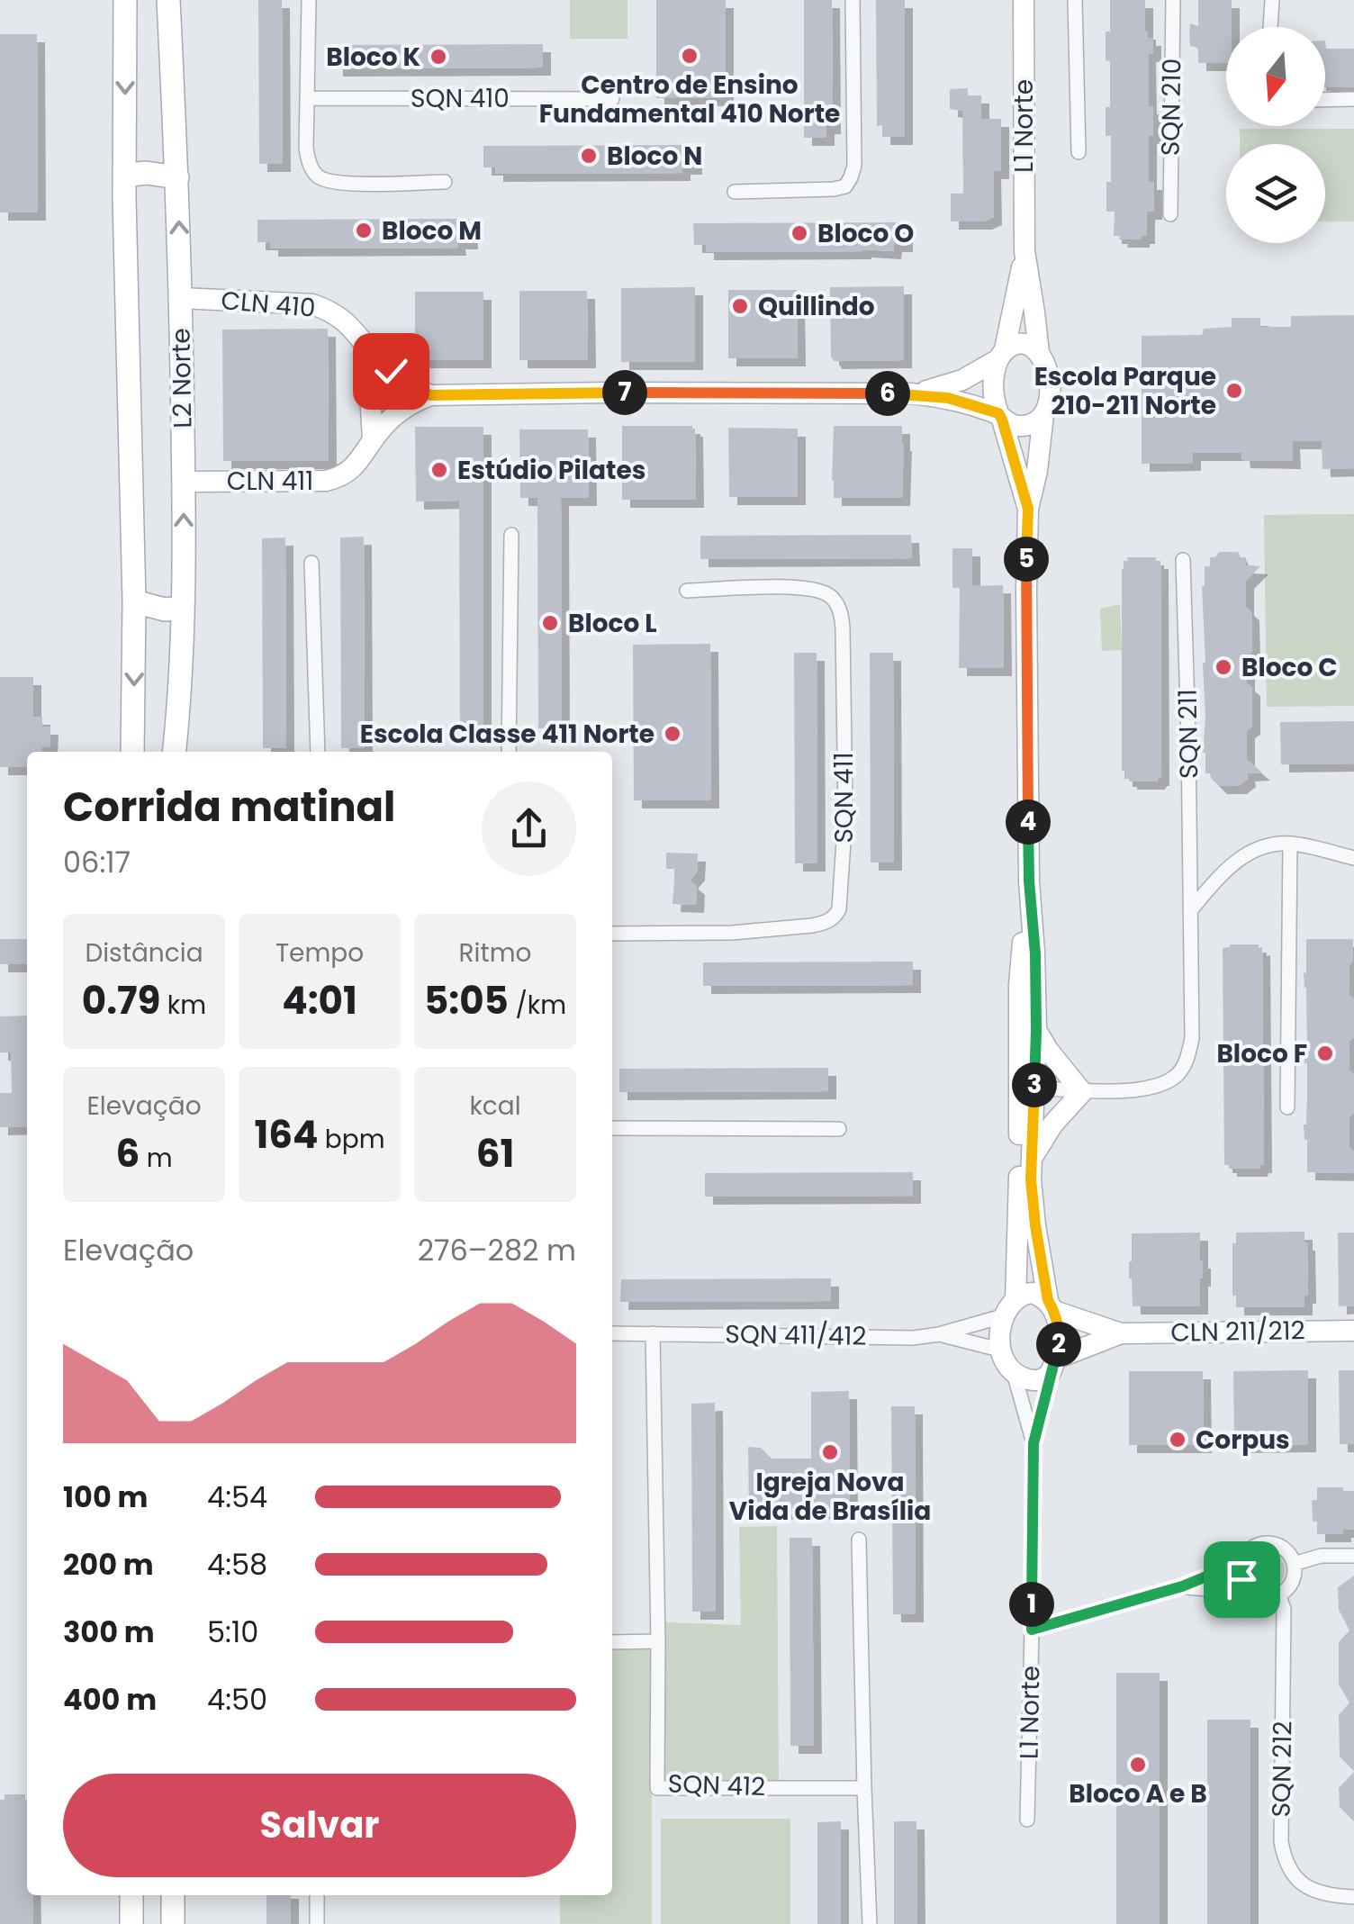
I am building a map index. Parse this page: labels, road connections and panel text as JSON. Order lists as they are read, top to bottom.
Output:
{
  "streets": {
    "main road": ["L2 Norte"],
    "street": [
      "SQN 410",
      "SQN 210",
      "L1 Norte",
      "CLN 410",
      "CLN 411",
      "SQN 211",
      "SQN 411",
      "CLN 211/212",
      "SQN 411/412",
      "SQN 212",
      "SQN 412"
    ]
  },
  "crossings": [
    ["L1 Norte", "CLN 211/212"],
    ["L1 Norte", "SQN 411/412"],
    ["CLN 410", "L2 Norte"],
    ["CLN 410", "CLN 411"],
    ["L2 Norte", "CLN 411"],
    ["CLN 211/212", "SQN 411/412"],
    ["SQN 411/412", "SQN 412"]
  ],
  "places": [
    "Centro de Ensino Fundamental 410 Norte",
    "Bloco K",
    "Bloco N",
    "Bloco M",
    "Bloco O",
    "Quillindo",
    "Escola Parque 210-211 Norte",
    "Estúdio Pilates",
    "Bloco L",
    "Bloco C",
    "Escola Classe 411 Norte",
    "Bloco F",
    "Corpus",
    "Igreja Nova Vida de Brasília",
    "Bloco A e B"
  ],
  "north": "bottom",
  "page": {
    "pins": [
      "7",
      "6",
      "5",
      "4",
      "3",
      "2",
      "1"
    ],
    "heading": ["Corrida matinal", "06:17"],
    "stats": [
      ["Distância", "0.79 km"],
      ["Tempo", "4:01"],
      ["Ritmo", "5:05 /km"],
      ["Elevação", "6 m"],
      ["164 bpm"],
      ["kcal", "61"]
    ],
    "chart": ["Elevação", "276–282 m"],
    "list": [
      {
        "name": "100 m",
        "note": "4:54"
      },
      {
        "name": "200 m",
        "note": "4:58"
      },
      {
        "name": "300 m",
        "note": "5:10"
      },
      {
        "name": "400 m",
        "note": "4:50"
      }
    ],
    "buttons": "Salvar"
  }
}
